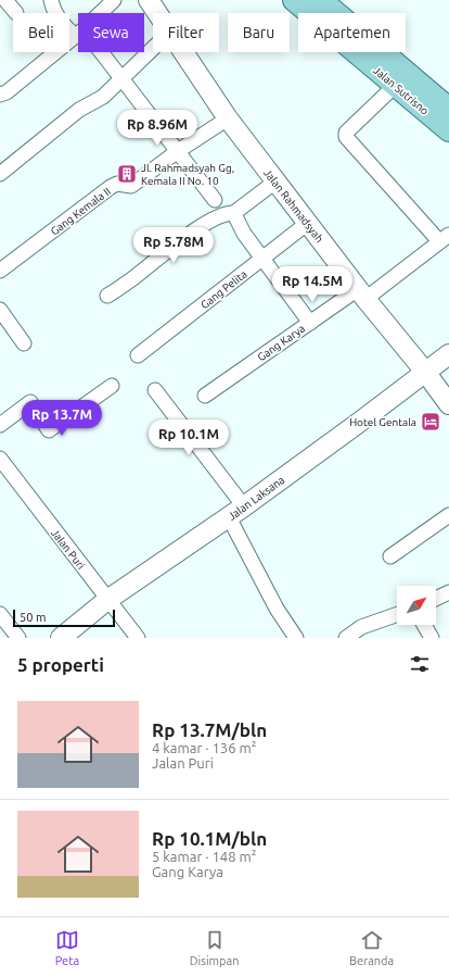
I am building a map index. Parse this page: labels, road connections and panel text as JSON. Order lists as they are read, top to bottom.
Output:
{
  "streets": {
    "main road": ["Jalan Sutrisno"],
    "street": [
      "Jalan Rahmadsyah",
      "Gang Kemala II",
      "Gang Pelita",
      "Gang Karya",
      "Jalan Laksana",
      "Jalan Puri"
    ]
  },
  "crossings": [
    ["Jalan Rahmadsyah", "Gang Kemala II"],
    ["Jalan Rahmadsyah", "Gang Pelita"],
    ["Jalan Rahmadsyah", "Gang Karya"],
    ["Jalan Rahmadsyah", "Jalan Laksana"],
    ["Jalan Laksana", "Jalan Puri"]
  ],
  "places": {
    "building": ["Jl. Rahmadsyah Gg, Kemala II No. 10"],
    "hotel": ["Hotel Gentala"]
  },
  "scale_bar": "50 m",
  "north": "top right",
  "page": {
    "chip": [
      "Beli",
      "Sewa",
      "Filter",
      "Baru",
      "Apartemen"
    ],
    "price": [
      "Rp 8.96M",
      "Rp 5.78M",
      "Rp 14.5M",
      "Rp 13.7M",
      "Rp 10.1M"
    ],
    "scale": "50 m",
    "heading": "5 properti",
    "list": [
      {
        "name": "Rp 13.7M/bln",
        "note": "4 kamar · 136 m² · Jalan Puri"
      },
      {
        "name": "Rp 10.1M/bln",
        "note": "5 kamar · 148 m² · Gang Karya"
      }
    ],
    "tabs": ["Peta", "Disimpan", "Beranda"]
  }
}
